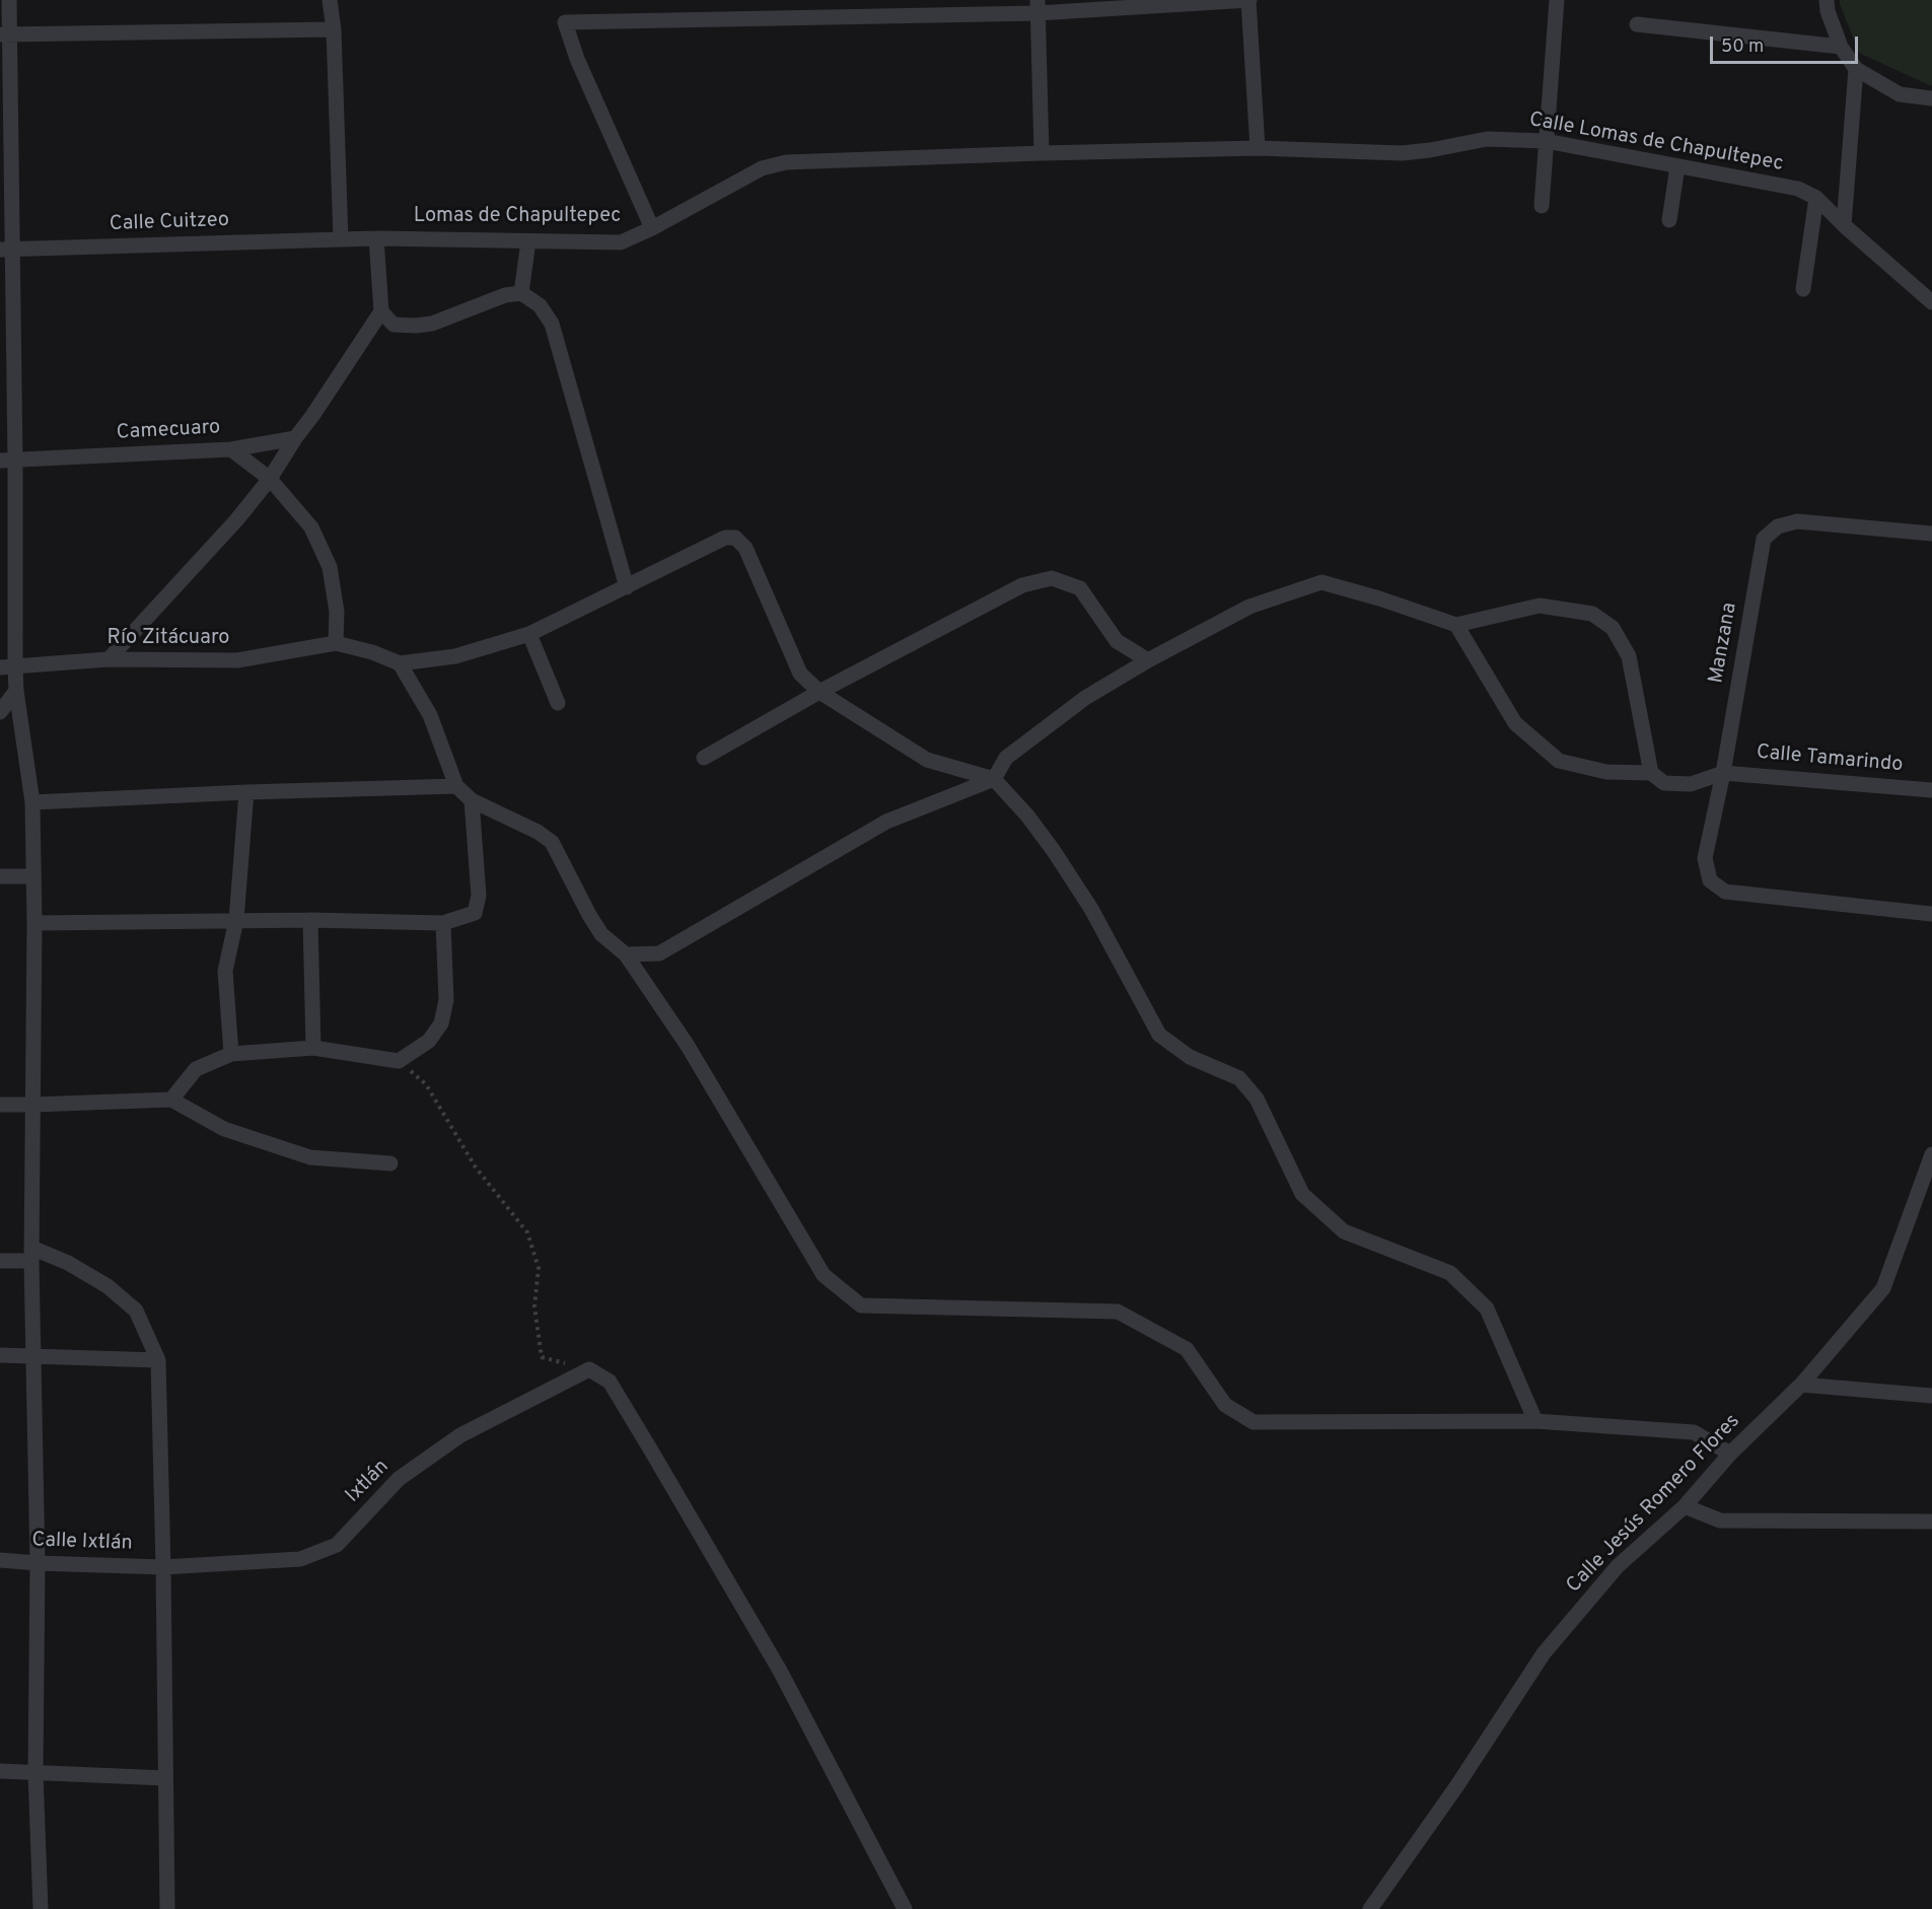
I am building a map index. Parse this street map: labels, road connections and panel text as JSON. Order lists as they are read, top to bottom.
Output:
{
  "streets": {
    "street": [
      "Calle Lomas de Chapultepec",
      "Lomas de Chapultepec",
      "Calle Cuitzeo",
      "Camecuaro",
      "Río Zitácuaro",
      "Manzana",
      "Calle Tamarindo",
      "Ixtlán",
      "Calle Jesús Romero Flores",
      "Calle Ixtlán"
    ]
  },
  "crossings": [
    ["Calle Lomas de Chapultepec", "Lomas de Chapultepec"],
    ["Lomas de Chapultepec", "Calle Cuitzeo"],
    ["Camecuaro", "Río Zitácuaro"],
    ["Manzana", "Calle Tamarindo"],
    ["Ixtlán", "Calle Ixtlán"]
  ],
  "scale_bar": "50 m"
}
